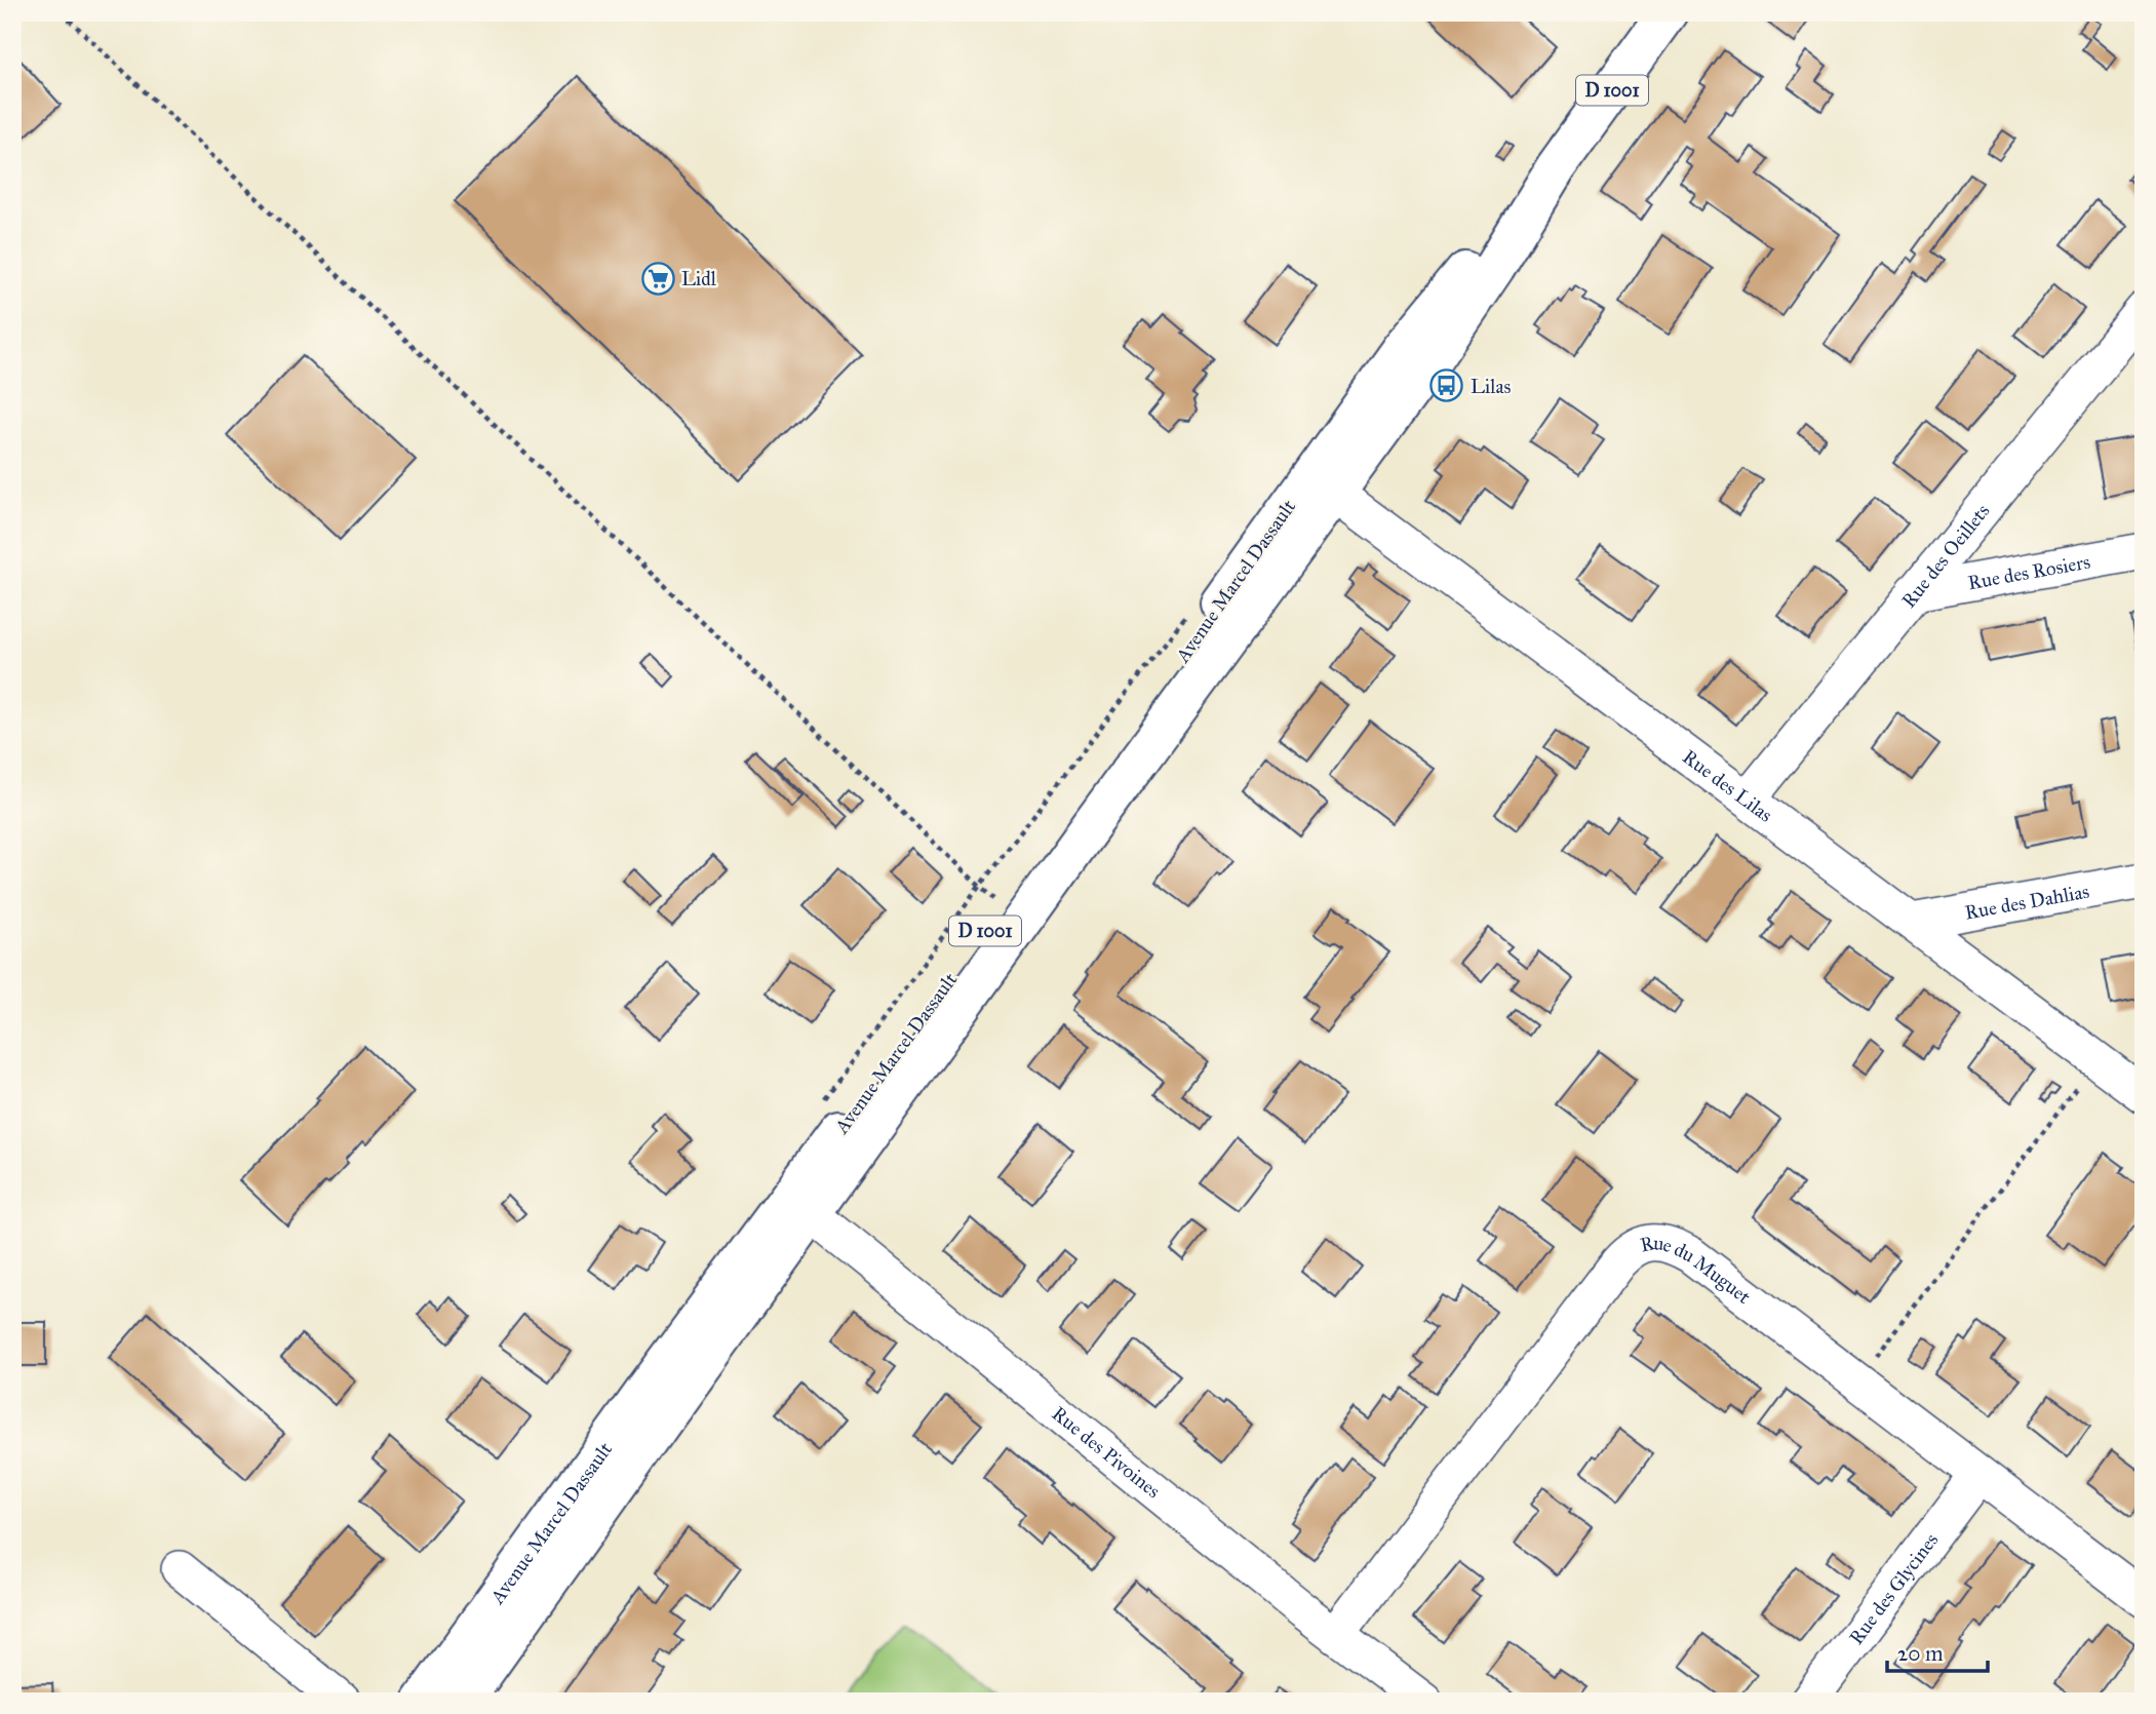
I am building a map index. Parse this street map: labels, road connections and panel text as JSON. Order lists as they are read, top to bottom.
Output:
{
  "streets": {
    "main road": ["D 1001", "Avenue Marcel Dassault"],
    "street": [
      "Rue des Oeillets",
      "Rue des Rosiers",
      "Rue des Lilas",
      "Rue des Dahlias",
      "Rue du Muguet",
      "Rue des Pivoines",
      "Rue des Glycines"
    ]
  },
  "crossings": [
    ["Rue des Oeillets", "Rue des Rosiers"],
    ["Rue des Oeillets", "Rue des Lilas"],
    ["Avenue Marcel Dassault", "Rue des Lilas"],
    ["Avenue Marcel Dassault", "Rue des Pivoines"],
    ["Rue des Lilas", "Rue des Dahlias"],
    ["Rue du Muguet", "Rue des Pivoines"],
    ["Rue du Muguet", "Rue des Glycines"]
  ],
  "places": {
    "supermarket": ["Lidl"],
    "bus stop": ["Lilas"]
  },
  "scale_bar": "20 m"
}
